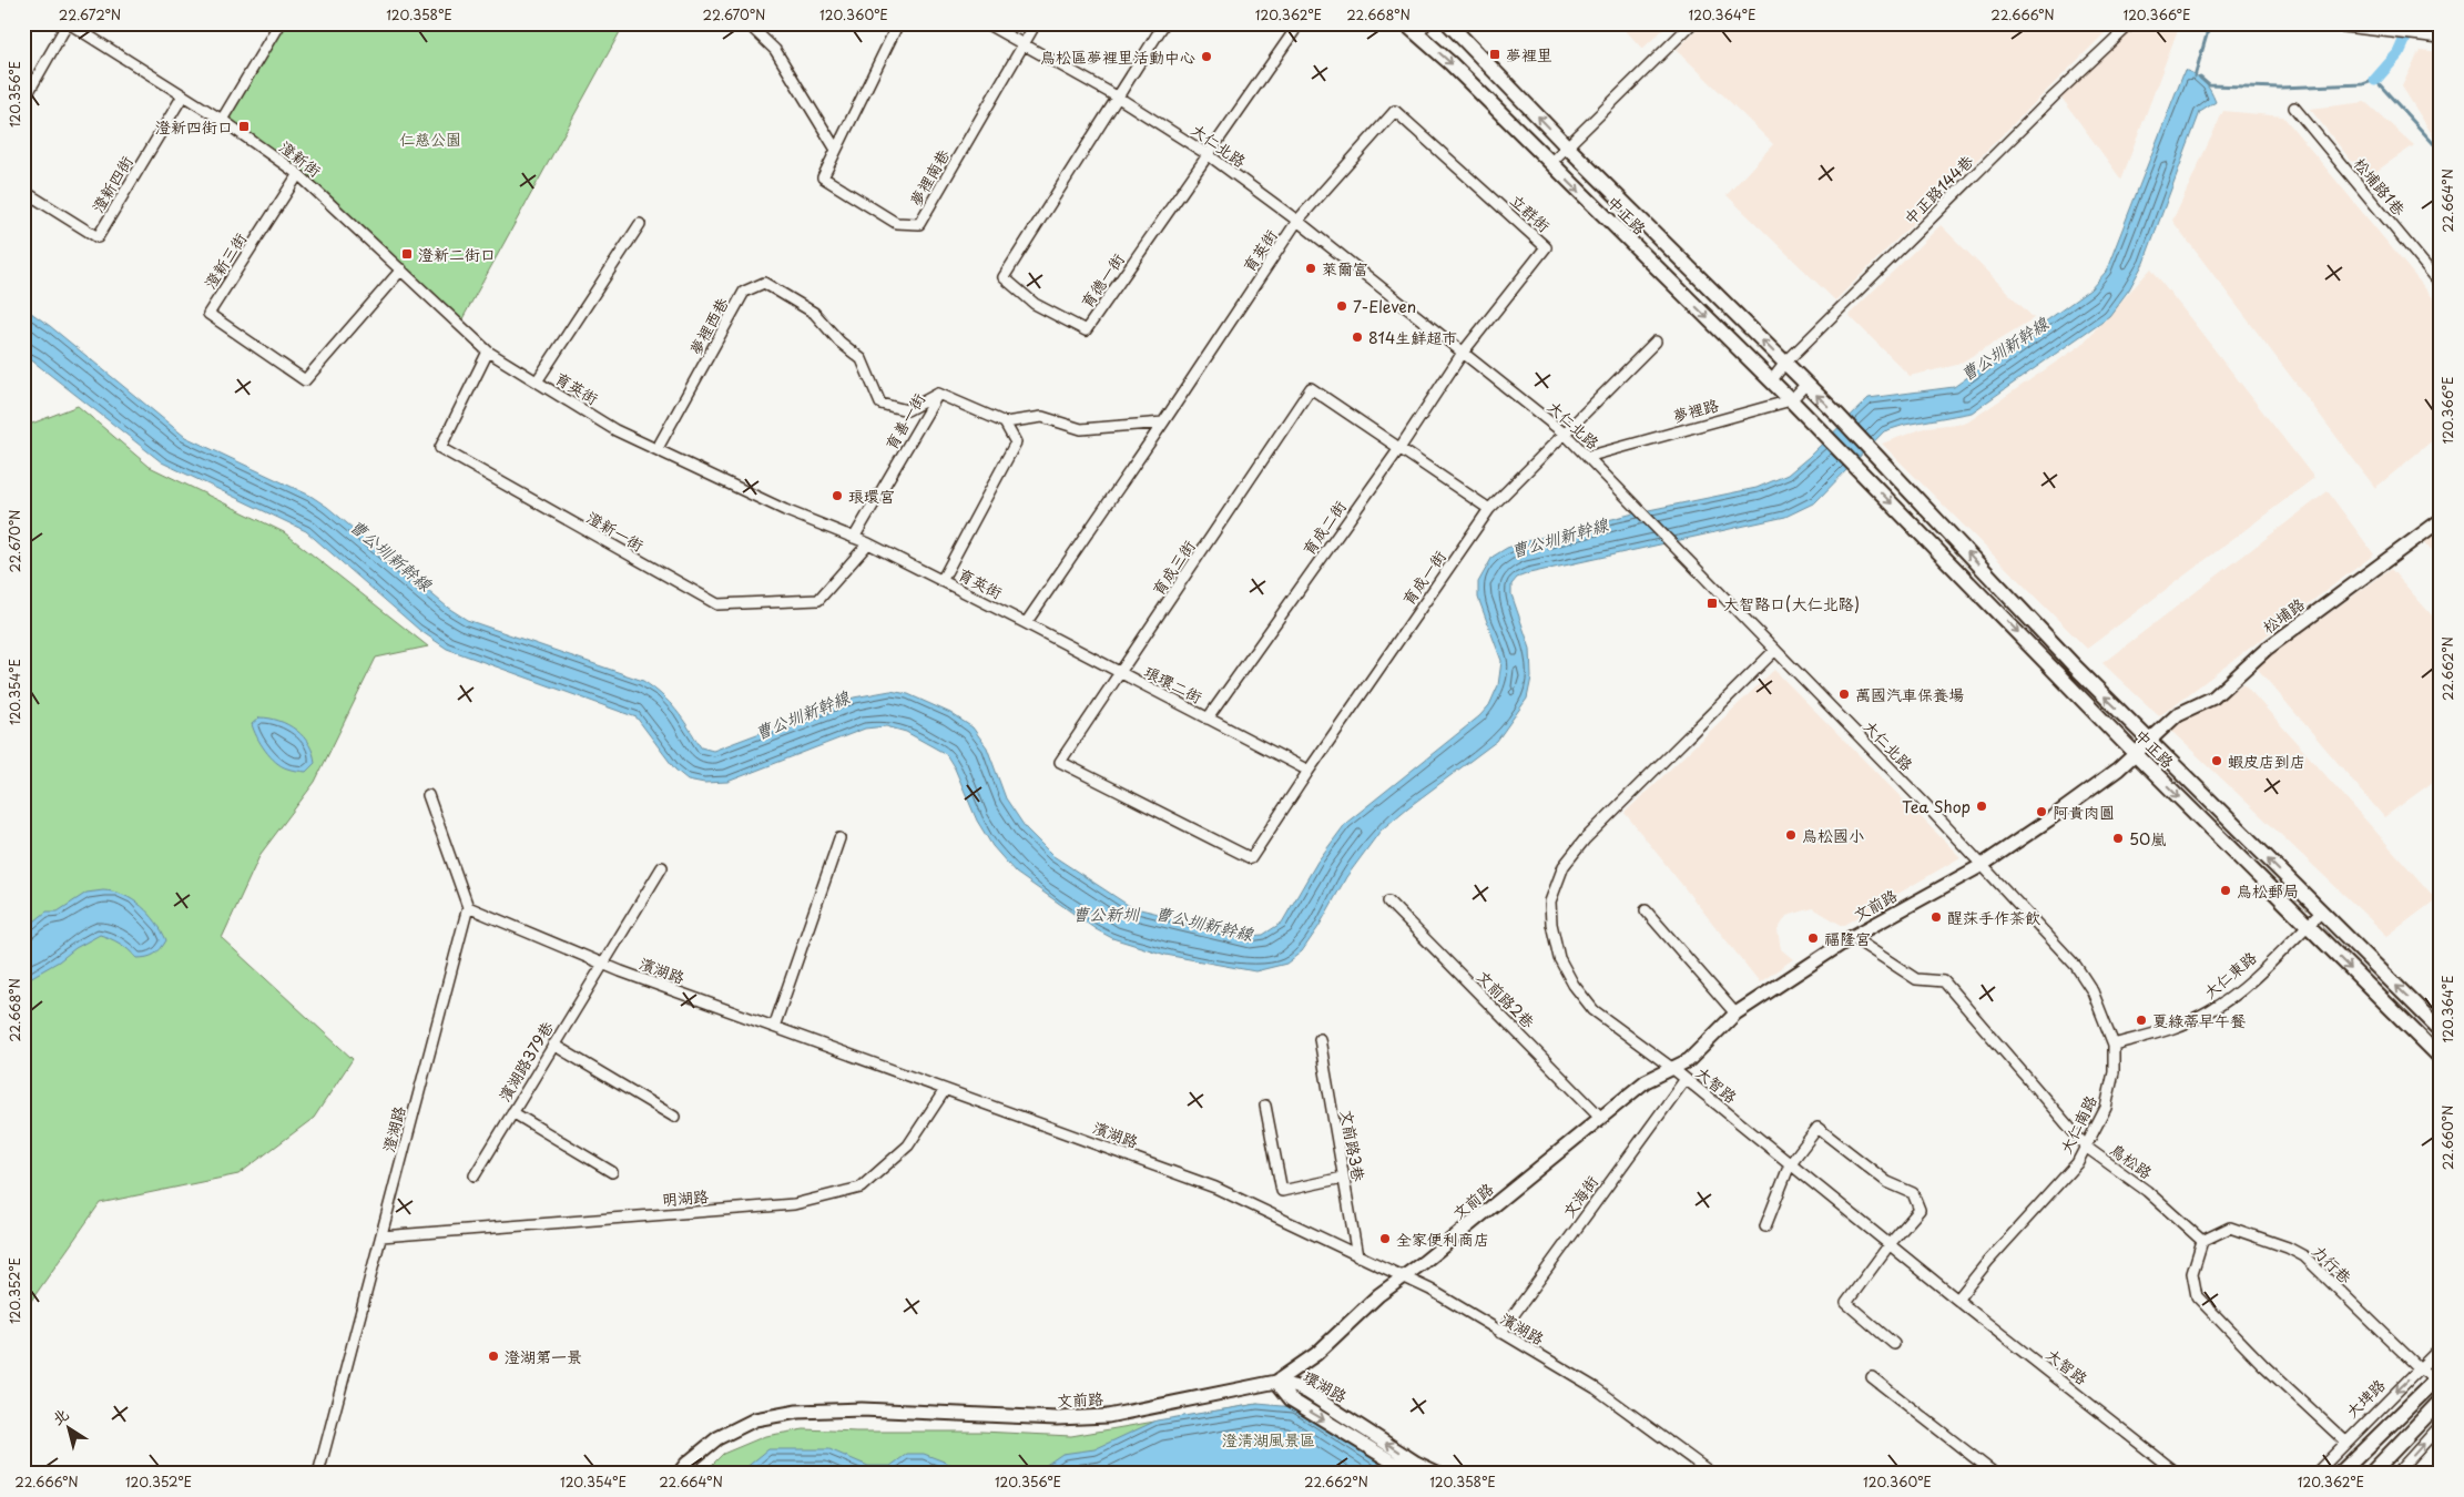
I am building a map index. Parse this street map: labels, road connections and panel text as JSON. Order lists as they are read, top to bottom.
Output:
{
  "streets": {
    "main road": ["中正路"],
    "street": [
      "大仁北路",
      "澄新街",
      "夢裡南巷",
      "澄新四街",
      "松埔路1巷",
      "中正路144巷",
      "立群街",
      "育英街",
      "澄新三街",
      "育德一街",
      "夢裡西巷",
      "夢裡路",
      "育善一街",
      "育成二街",
      "澄新一街",
      "育成三街",
      "育成一街",
      "松埔路",
      "琅環二街",
      "文前路",
      "濱湖路",
      "大仁東路",
      "文前路2巷",
      "濱湖路379巷",
      "大智路",
      "大仁南路",
      "澄湖路",
      "文前路3巷",
      "鳥松路",
      "文海街",
      "明湖路",
      "力行巷",
      "環湖路",
      "大埤路"
    ]
  },
  "crossings": [
    ["大仁北路", "夢裡南巷"],
    ["大仁北路", "立群街"],
    ["大仁北路", "育英街"],
    ["大仁北路", "育德一街"],
    ["大仁北路", "夢裡路"],
    ["大仁北路", "育成二街"],
    ["大仁北路", "育成一街"],
    ["大仁北路", "文前路"],
    ["大仁北路", "大智路"],
    ["大仁北路", "大仁南路"],
    ["澄新街", "澄新四街"],
    ["澄新街", "育英街"],
    ["澄新街", "澄新三街"],
    ["澄新街", "澄新一街"],
    ["中正路144巷", "中正路"],
    ["立群街", "育英街"],
    ["立群街", "育成二街"],
    ["中正路", "夢裡路"],
    ["中正路", "松埔路"],
    ["中正路", "文前路"],
    ["中正路", "大仁東路"],
    ["育英街", "夢裡西巷"],
    ["育英街", "育善一街"],
    ["育英街", "澄新一街"],
    ["育英街", "琅環二街"],
    ["夢裡西巷", "育善一街"],
    ["育成二街", "育成三街"],
    ["育成二街", "琅環二街"],
    ["育成三街", "育成一街"],
    ["育成三街", "琅環二街"],
    ["育成一街", "琅環二街"],
    ["松埔路", "文前路"],
    ["文前路", "濱湖路"],
    ["文前路", "文前路2巷"],
    ["文前路", "大智路"],
    ["文前路", "大仁南路"],
    ["文前路", "鳥松路"],
    ["文前路", "環湖路"],
    ["濱湖路", "濱湖路379巷"],
    ["濱湖路", "澄湖路"],
    ["濱湖路", "文前路3巷"],
    ["濱湖路", "文海街"],
    ["濱湖路", "明湖路"],
    ["大仁東路", "大仁南路"],
    ["大智路", "大仁南路"],
    ["大智路", "文海街"],
    ["大仁南路", "鳥松路"],
    ["澄湖路", "明湖路"],
    ["鳥松路", "力行巷"],
    ["力行巷", "大埤路"]
  ],
  "water": ["曹公圳新幹線", "曹公新圳"],
  "parks": ["仁慈公園", "澄清湖風景區"],
  "places": {
    "transit": [
      "夢裡里",
      "澄新四街口",
      "澄新二街口",
      "大智路口(大仁北路)"
    ],
    "other": [
      "鳥松區夢裡里活動中心",
      "萊爾富",
      "7-Eleven",
      "814生鮮超市",
      "琅環宮",
      "萬國汽車保養場",
      "蝦皮店到店",
      "Tea Shop",
      "阿貴肉圓",
      "鳥松國小",
      "50嵐",
      "鳥松郵局",
      "醒莯手作茶飲",
      "福隆宮",
      "夏綠蒂早午餐",
      "全家便利商店",
      "澄湖第一景"
    ]
  },
  "north": "top left",
  "coordinates": [
    "22.672°N",
    "120.358°E",
    "22.670°N",
    "120.360°E",
    "120.362°E",
    "22.668°N",
    "120.364°E",
    "22.666°N",
    "120.366°E",
    "120.356°E",
    "22.664°N",
    "22.662°N",
    "120.354°E",
    "22.660°N",
    "120.352°E"
  ]
}
